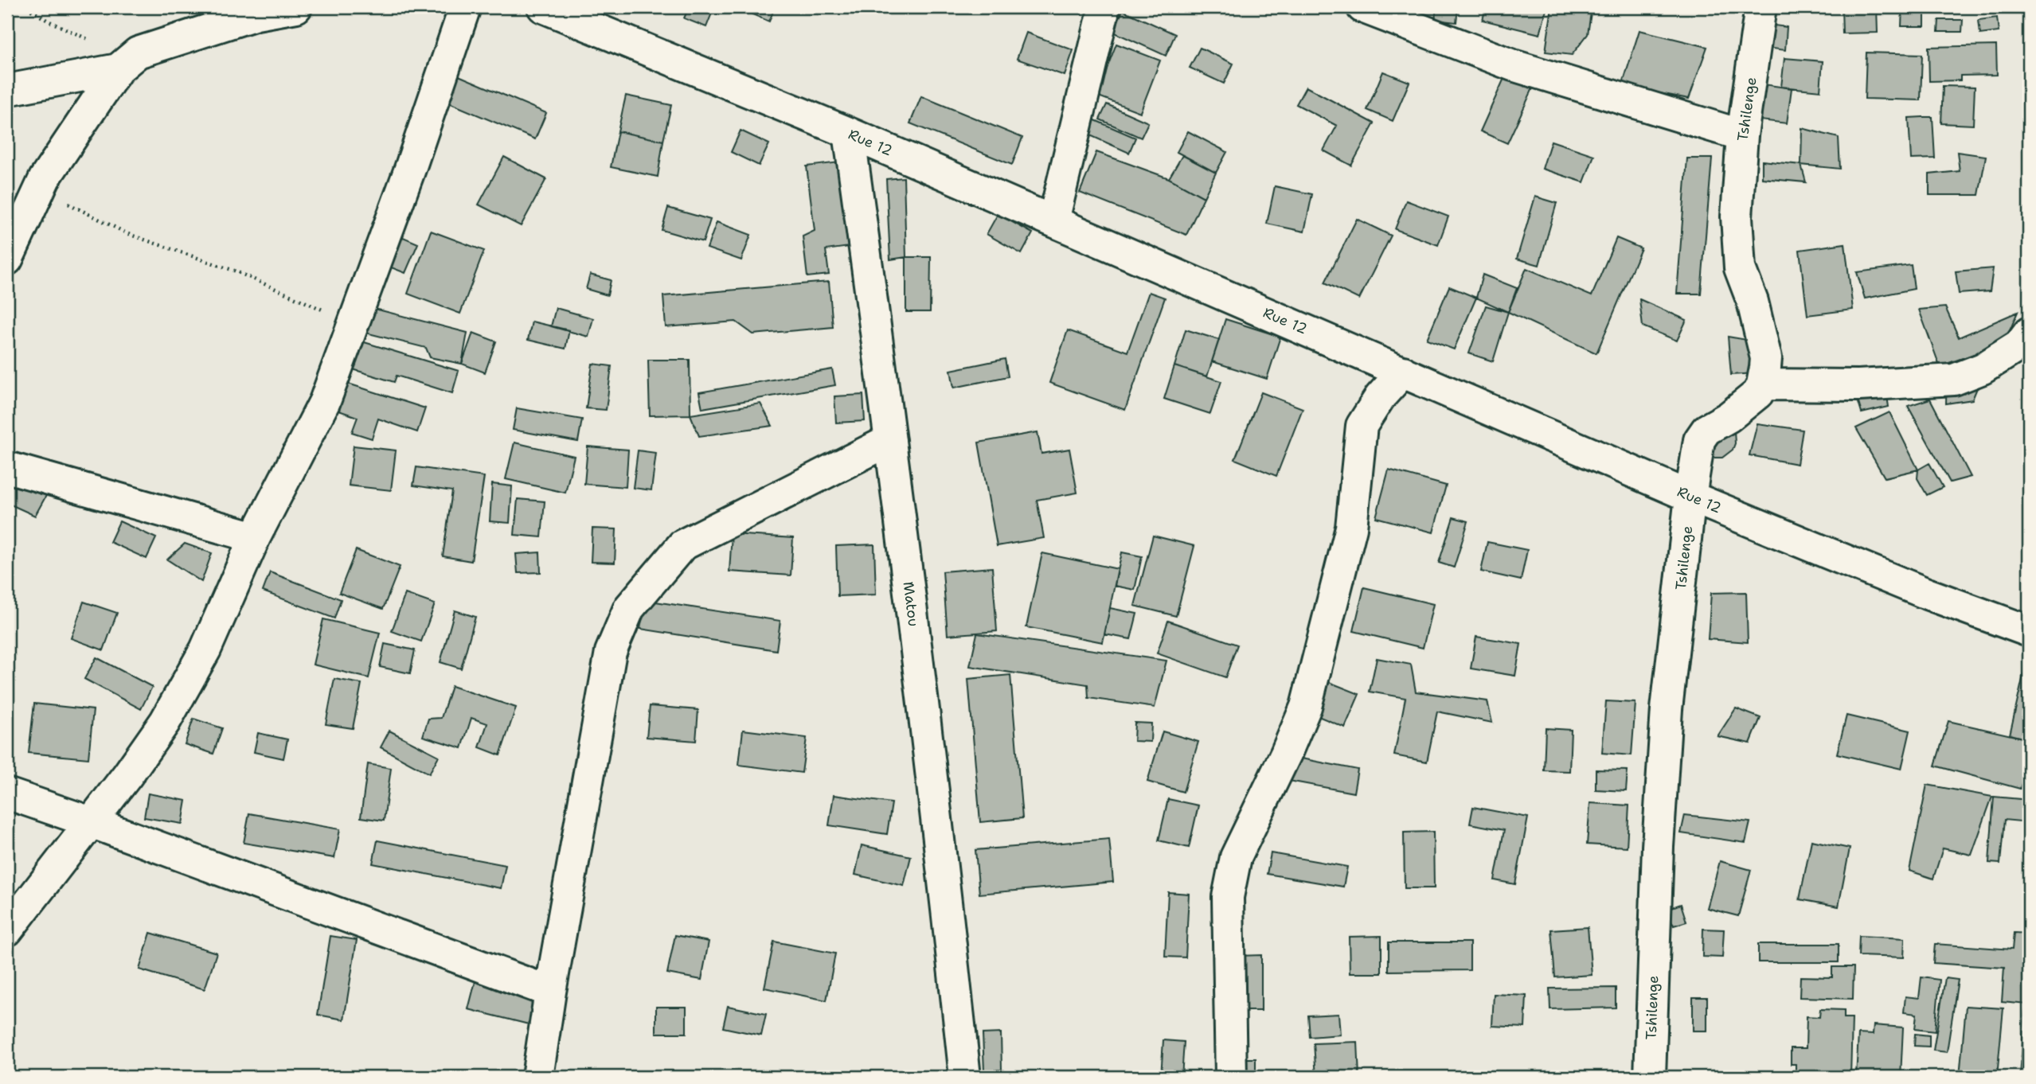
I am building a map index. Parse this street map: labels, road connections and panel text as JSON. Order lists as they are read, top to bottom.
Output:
{
  "streets": {
    "street": ["Tshilenge", "Rue 12", "Matou"]
  },
  "crossings": [
    ["Tshilenge", "Rue 12"],
    ["Rue 12", "Matou"]
  ]
}
